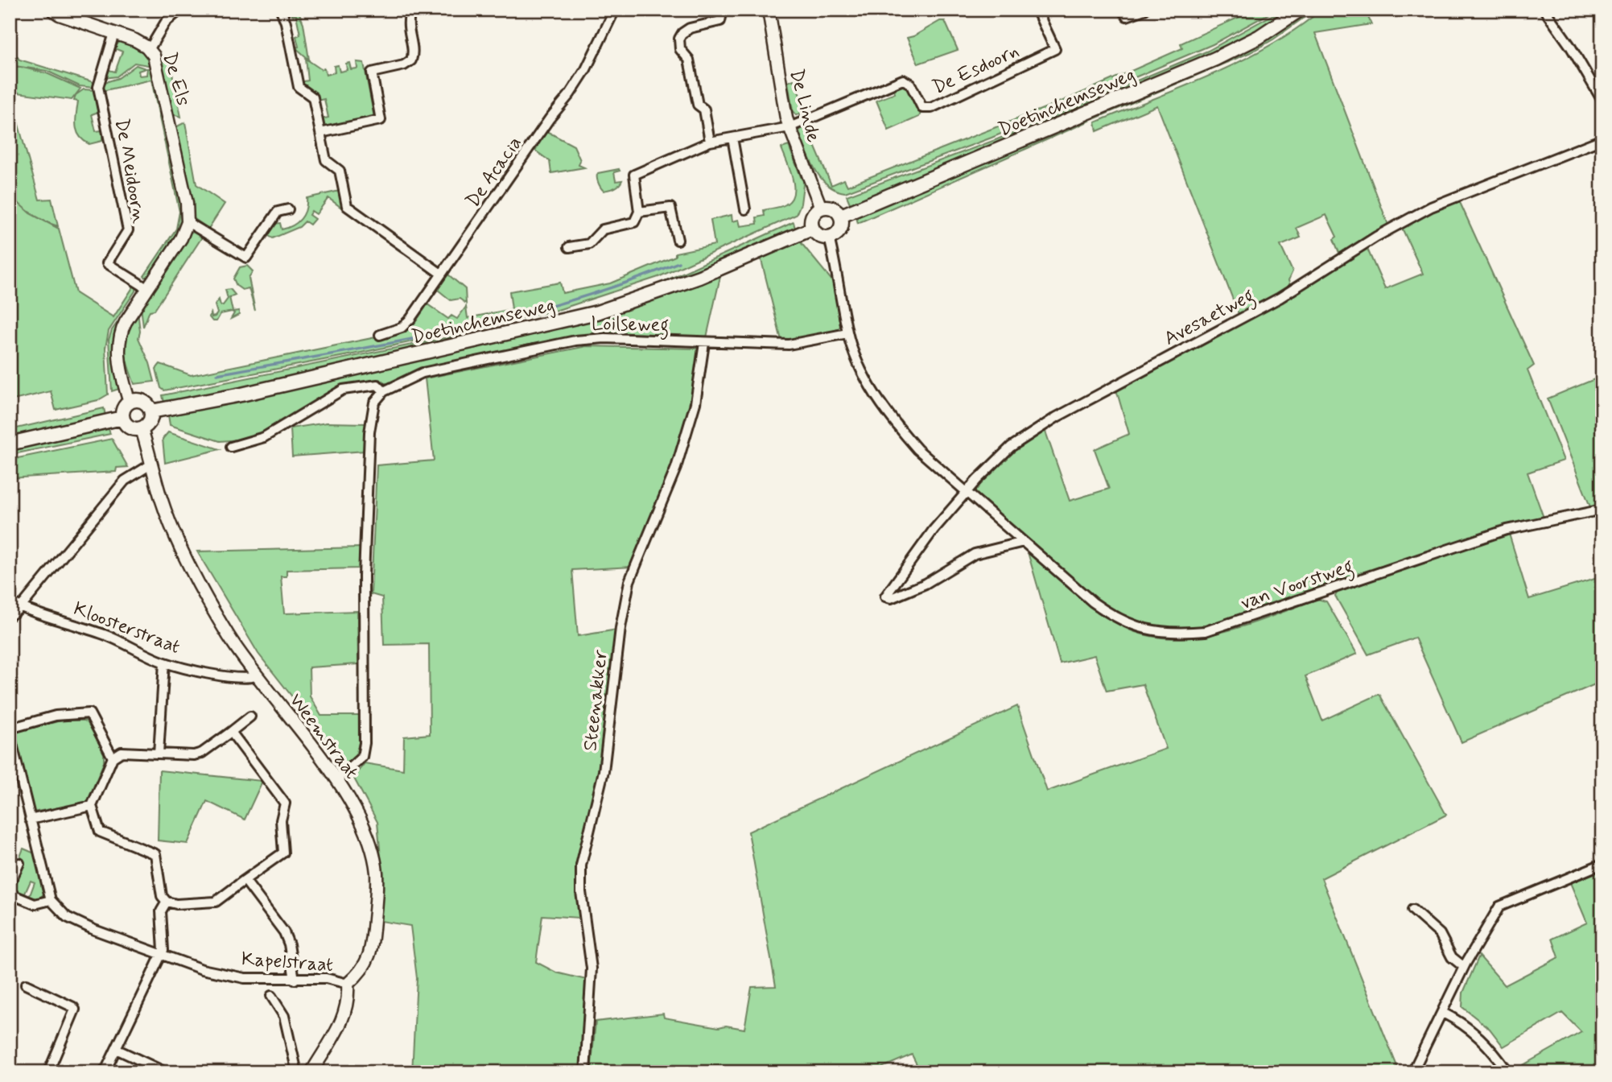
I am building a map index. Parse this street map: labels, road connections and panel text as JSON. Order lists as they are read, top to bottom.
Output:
{
  "streets": {
    "main road": ["Doetinchemseweg"],
    "street": [
      "De Esdoorn",
      "De Els",
      "De Linde",
      "De Meidoorn",
      "De Acacia",
      "Avesaetweg",
      "Loilseweg",
      "van Voorstweg",
      "Kloosterstraat",
      "Steenakker",
      "Weemstraat",
      "Kapelstraat"
    ]
  },
  "crossings": [
    ["De Esdoorn", "De Linde"],
    ["De Els", "De Meidoorn"],
    ["Doetinchemseweg", "De Linde"],
    ["Doetinchemseweg", "van Voorstweg"],
    ["Doetinchemseweg", "Weemstraat"],
    ["De Linde", "van Voorstweg"],
    ["Avesaetweg", "van Voorstweg"],
    ["Loilseweg", "van Voorstweg"],
    ["Loilseweg", "Steenakker"],
    ["Kloosterstraat", "Weemstraat"],
    ["Weemstraat", "Kapelstraat"]
  ]
}
